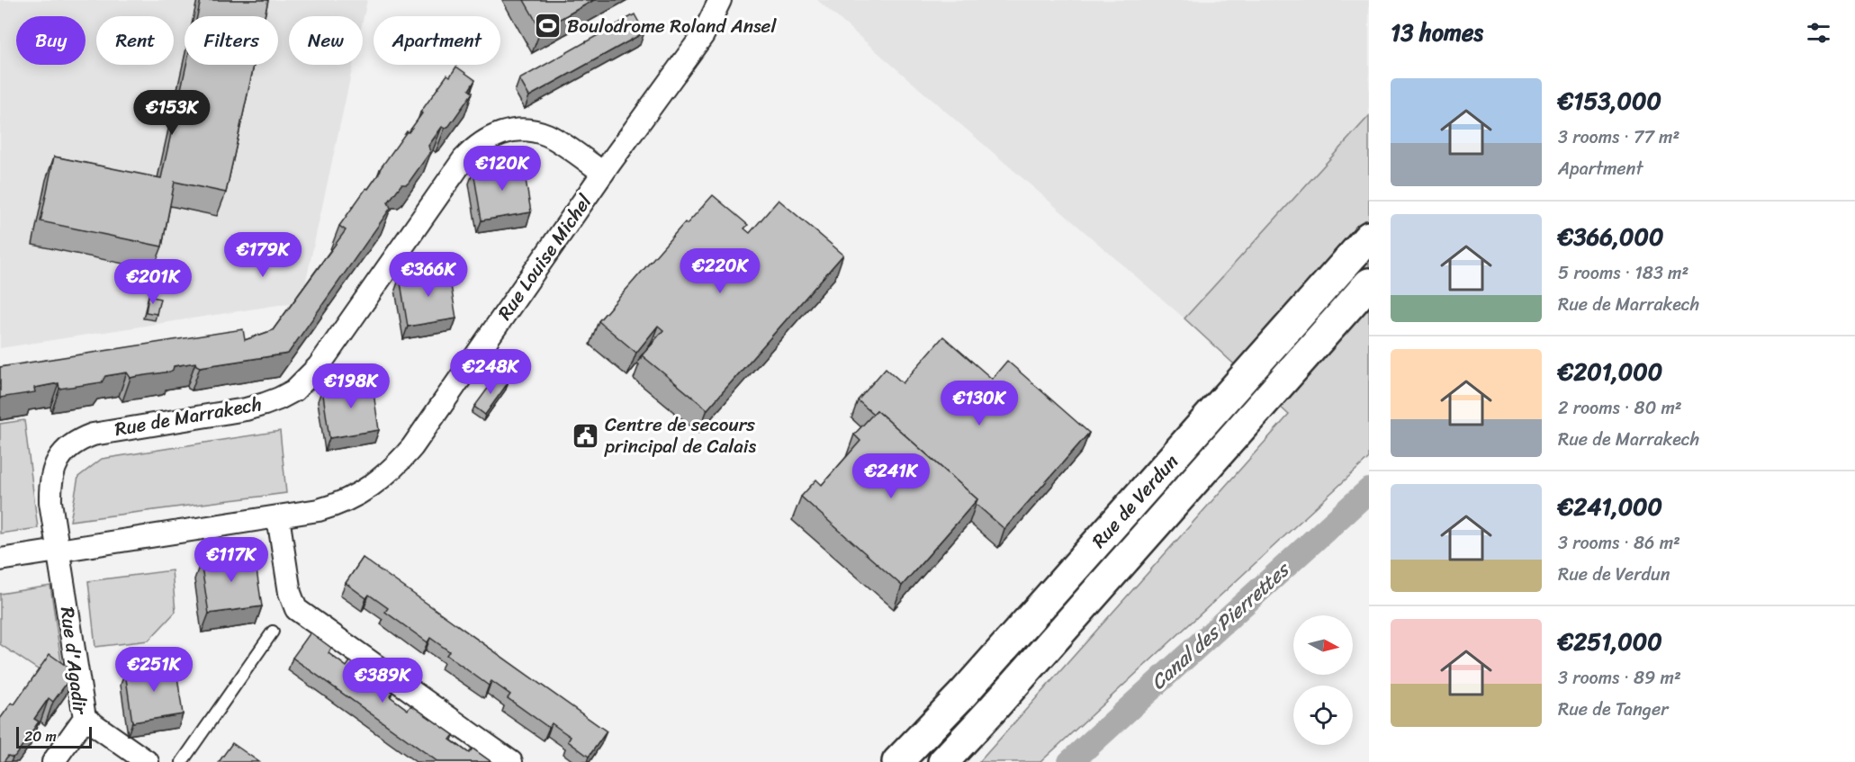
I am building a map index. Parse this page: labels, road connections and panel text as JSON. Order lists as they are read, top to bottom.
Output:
{
  "streets": {
    "main road": ["Rue de Verdun"],
    "street": ["Rue Louise Michel", "Rue de Marrakech", "Rue d'Agadir"]
  },
  "crossings": [
    ["Rue Louise Michel", "Rue de Marrakech"],
    ["Rue Louise Michel", "Rue d'Agadir"],
    ["Rue de Marrakech", "Rue d'Agadir"]
  ],
  "water": ["Canal des Pierrettes"],
  "places": {
    "sports": ["Boulodrome Roland Ansel"],
    "public building": ["Centre de secours principal de Calais"]
  },
  "scale_bar": "20 m",
  "north": "right",
  "page": {
    "heading": "13 homes",
    "chip": [
      "Buy",
      "Rent",
      "Filters",
      "New",
      "Apartment"
    ],
    "list": [
      {
        "name": "€153,000",
        "note": "3 rooms · 77 m² · Apartment"
      },
      {
        "name": "€366,000",
        "note": "5 rooms · 183 m² · Rue de Marrakech"
      },
      {
        "name": "€201,000",
        "note": "2 rooms · 80 m² · Rue de Marrakech"
      },
      {
        "name": "€241,000",
        "note": "3 rooms · 86 m² · Rue de Verdun"
      },
      {
        "name": "€251,000",
        "note": "3 rooms · 89 m² · Rue de Tanger"
      }
    ],
    "price": [
      "€153K",
      "€120K",
      "€179K",
      "€220K",
      "€366K",
      "€201K",
      "€248K",
      "€198K",
      "€130K",
      "€241K",
      "€117K",
      "€251K",
      "€389K"
    ],
    "scale": "20 m"
  }
}
